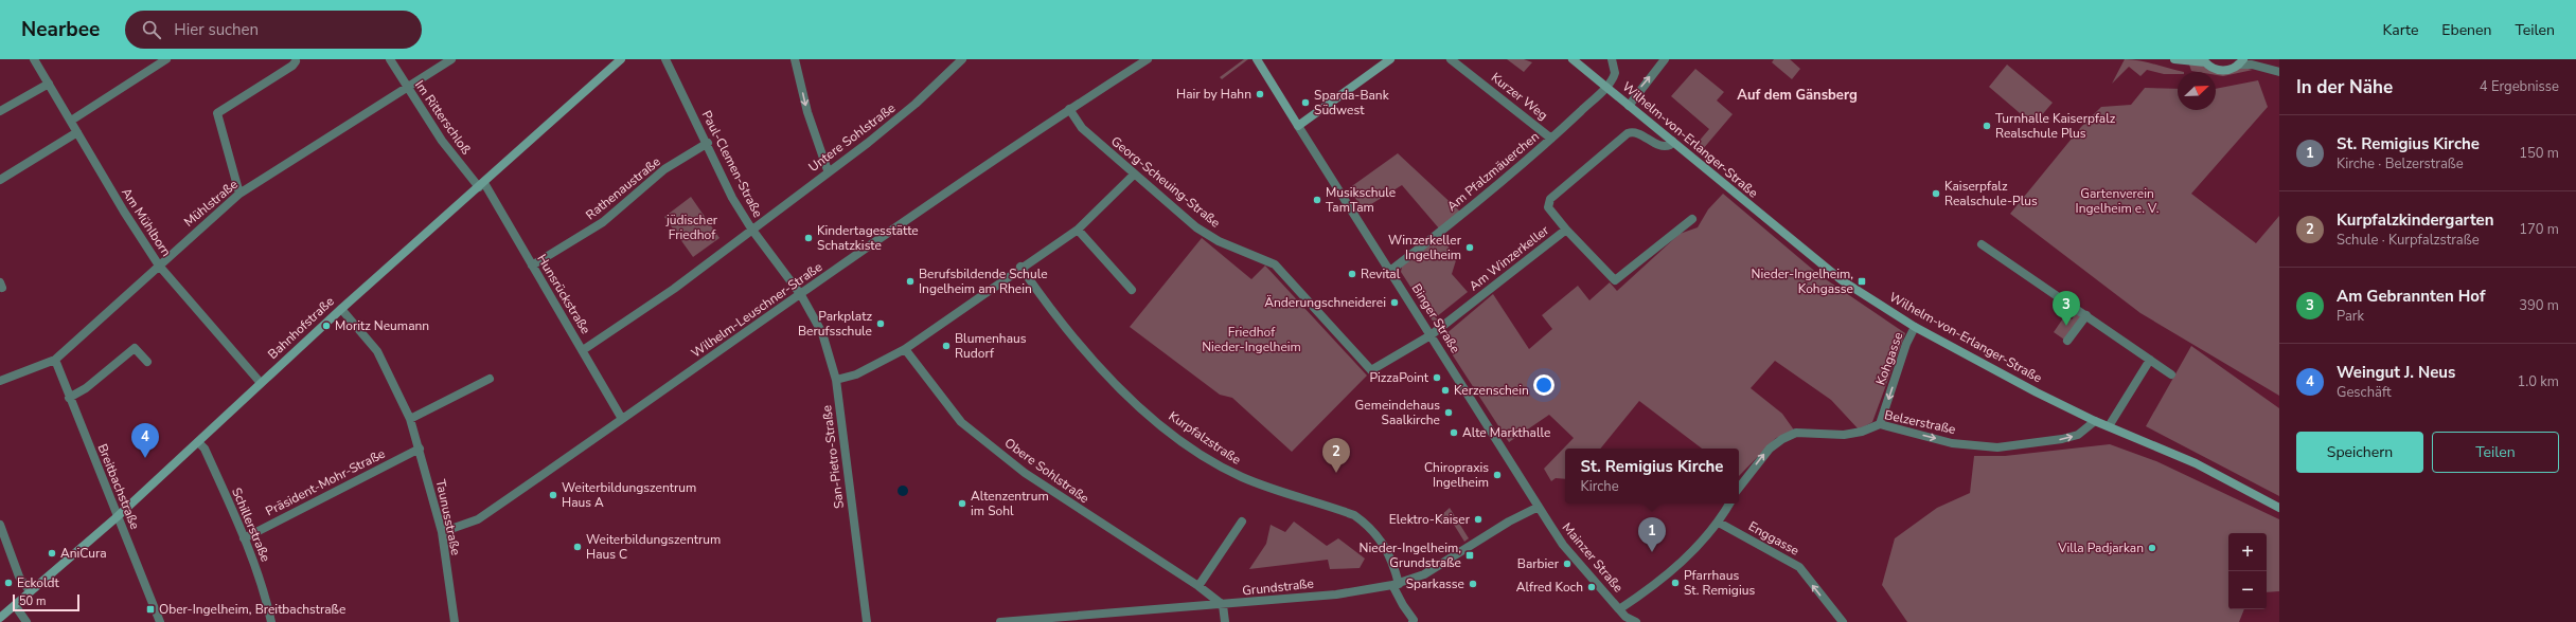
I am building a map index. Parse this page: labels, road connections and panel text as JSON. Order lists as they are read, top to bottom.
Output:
{
  "streets": {
    "main road": ["Wilhelm-von-Erlanger-Straße", "Binger Straße", "Bahnhofstraße"],
    "street": [
      "Kurzer Weg",
      "Im Ritterschloß",
      "Untere Sohlstraße",
      "Paul-Clemen-Straße",
      "Am Pfalzmäuerchen",
      "Georg-Scheuing-Straße",
      "Rathenaustraße",
      "Mühlstraße",
      "Am Mühlborn",
      "Am Winzerkeller",
      "Hunsrückstraße",
      "Wilhelm-Leuschner-Straße",
      "Kohgasse",
      "Belzerstraße",
      "Kurpfalzstraße",
      "San-Pietro-Straße",
      "Obere Sohlstraße",
      "Präsident-Mohr-Straße",
      "Breitbachstraße",
      "Taunusstraße",
      "Schillerstraße",
      "Enggasse",
      "Mainzer Straße",
      "Grundstraße"
    ]
  },
  "crossings": [
    ["Kurzer Weg", "Am Pfalzmäuerchen"],
    ["Im Ritterschloß", "Mühlstraße"],
    ["Im Ritterschloß", "Hunsrückstraße"],
    ["Im Ritterschloß", "Bahnhofstraße"],
    ["Untere Sohlstraße", "Paul-Clemen-Straße"],
    ["Untere Sohlstraße", "Hunsrückstraße"],
    ["Wilhelm-von-Erlanger-Straße", "Am Pfalzmäuerchen"],
    ["Wilhelm-von-Erlanger-Straße", "Kohgasse"],
    ["Wilhelm-von-Erlanger-Straße", "Belzerstraße"],
    ["Paul-Clemen-Straße", "Rathenaustraße"],
    ["Paul-Clemen-Straße", "Wilhelm-Leuschner-Straße"],
    ["Paul-Clemen-Straße", "San-Pietro-Straße"],
    ["Am Pfalzmäuerchen", "Binger Straße"],
    ["Georg-Scheuing-Straße", "Am Winzerkeller"],
    ["Georg-Scheuing-Straße", "Wilhelm-Leuschner-Straße"],
    ["Georg-Scheuing-Straße", "Binger Straße"],
    ["Rathenaustraße", "Hunsrückstraße"],
    ["Mühlstraße", "Am Mühlborn"],
    ["Mühlstraße", "Breitbachstraße"],
    ["Am Mühlborn", "Bahnhofstraße"],
    ["Am Winzerkeller", "Binger Straße"],
    ["Hunsrückstraße", "Wilhelm-Leuschner-Straße"],
    ["Hunsrückstraße", "Bahnhofstraße"],
    ["Wilhelm-Leuschner-Straße", "San-Pietro-Straße"],
    ["Wilhelm-Leuschner-Straße", "Taunusstraße"],
    ["Binger Straße", "Mainzer Straße"],
    ["Binger Straße", "Grundstraße"],
    ["Bahnhofstraße", "Breitbachstraße"],
    ["Bahnhofstraße", "Taunusstraße"],
    ["Bahnhofstraße", "Schillerstraße"],
    ["Kohgasse", "Belzerstraße"],
    ["Kurpfalzstraße", "Grundstraße"],
    ["Obere Sohlstraße", "Grundstraße"],
    ["Präsident-Mohr-Straße", "Taunusstraße"],
    ["Präsident-Mohr-Straße", "Schillerstraße"],
    ["Mainzer Straße", "Grundstraße"]
  ],
  "one_way": ["Kohgasse", "Belzerstraße", "Enggasse"],
  "districts": ["Auf dem Gänsberg"],
  "parks": ["Gartenverein Ingelheim e. V.", "jüdischer Friedhof", "Friedhof Nieder-Ingelheim"],
  "places": {
    "other": [
      "Hair by Hahn",
      "Sparda-Bank Südwest",
      "Turnhalle Kaiserpfalz Realschule Plus",
      "Kaiserpfalz Realschule-Plus",
      "Musikschule TamTam",
      "Kindertagesstätte Schatzkiste",
      "Winzerkeller Ingelheim",
      "Revital",
      "Berufsbildende Schule Ingelheim am Rhein",
      "Änderungschneiderei",
      "Parkplatz Berufsschule",
      "Moritz Neumann",
      "Blumenhaus Rudorf",
      "PizzaPoint",
      "Kerzenschein",
      "Gemeindehaus Saalkirche",
      "Alte Markthalle",
      "Chiropraxis Ingelheim",
      "Weiterbildungszentrum Haus A",
      "Altenzentrum im Sohl",
      "Elektro-Kaiser",
      "Weiterbildungszentrum Haus C",
      "Villa Padjarkan",
      "AniCura",
      "Barbier",
      "Eckoldt",
      "Pfarrhaus St. Remigius",
      "Sparkasse",
      "Alfred Koch"
    ],
    "transit": ["Nieder-Ingelheim, Kohgasse", "Nieder-Ingelheim, Grundstraße", "Ober-Ingelheim, Breitbachstraße"]
  },
  "scale_bar": "50 m",
  "north": "top right",
  "page": {
    "header": "Nearbee",
    "search": "Hier suchen",
    "nav": ["Karte", "Ebenen", "Teilen"],
    "heading": ["In der Nähe", "4 Ergebnisse"],
    "list": [
      {
        "mark": "1",
        "name": "St. Remigius Kirche",
        "note": "Kirche · Belzerstraße",
        "value": "150 m"
      },
      {
        "mark": "2",
        "name": "Kurpfalzkindergarten",
        "note": "Schule · Kurpfalzstraße",
        "value": "170 m"
      },
      {
        "mark": "3",
        "name": "Am Gebrannten Hof",
        "note": "Park",
        "value": "390 m"
      },
      {
        "mark": "4",
        "name": "Weingut J. Neus",
        "note": "Geschäft",
        "value": "1.0 km"
      }
    ],
    "pins": [
      "3",
      "4",
      "2",
      "1"
    ],
    "buttons": ["Speichern", "Teilen"],
    "popup": ["St. Remigius Kirche", "Kirche"],
    "map_buttons": ["+", "−"],
    "scale": "50 m"
  }
}
